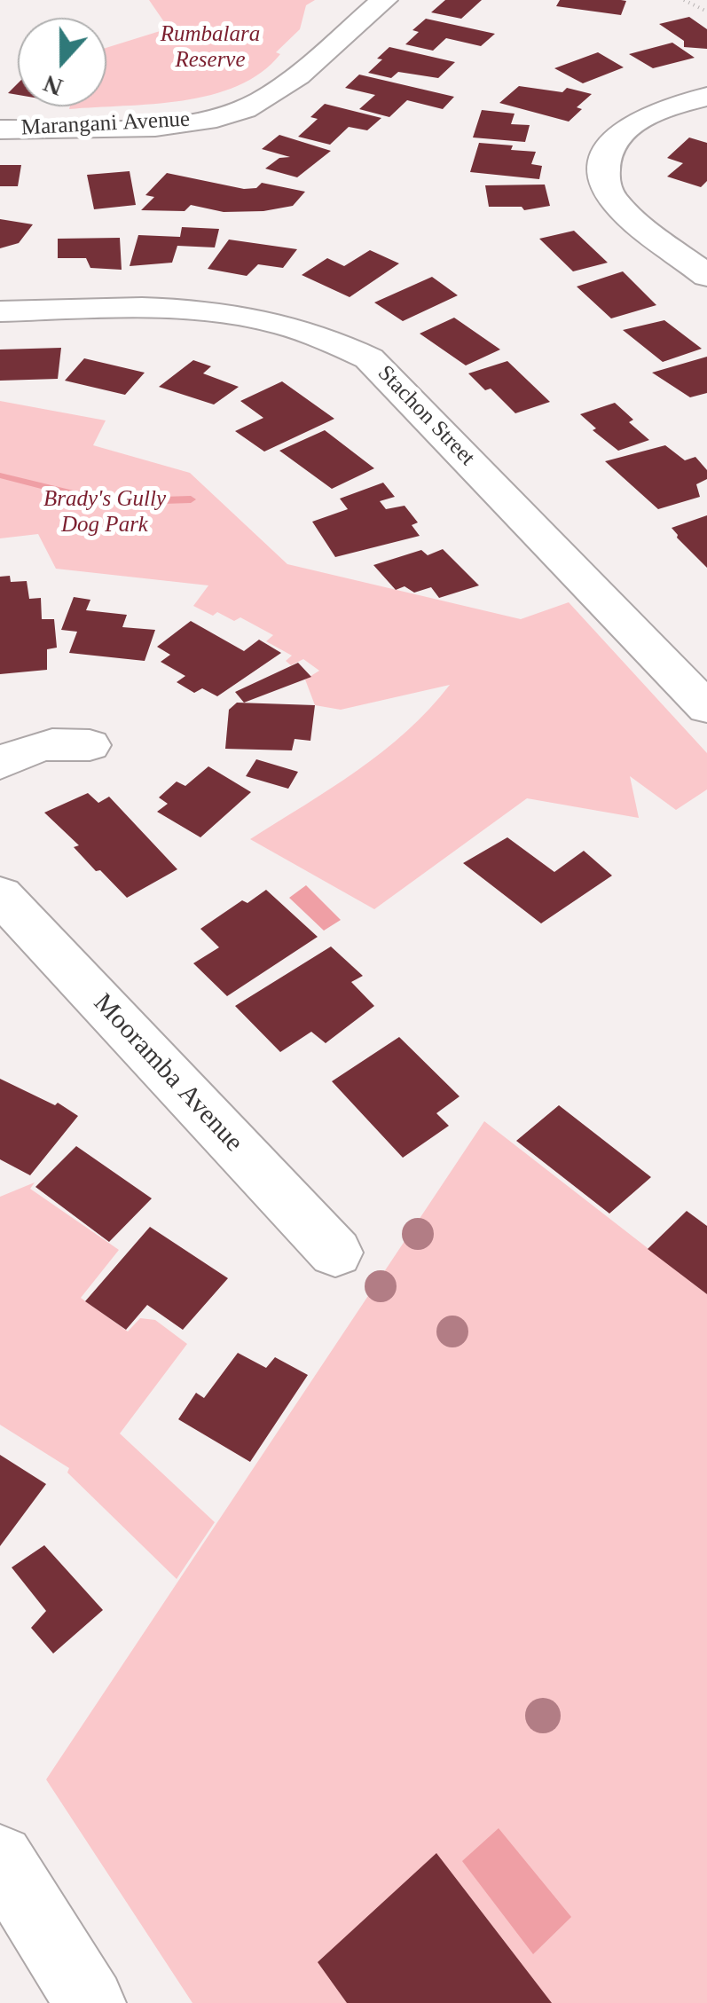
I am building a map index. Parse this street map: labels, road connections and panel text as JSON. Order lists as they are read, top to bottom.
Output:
{
  "streets": {
    "street": ["Marangani Avenue", "Stachon Street", "Mooramba Avenue"]
  },
  "parks": ["Rumbalara Reserve", "Brady's Gully Dog Park"],
  "north": "bottom"
}
